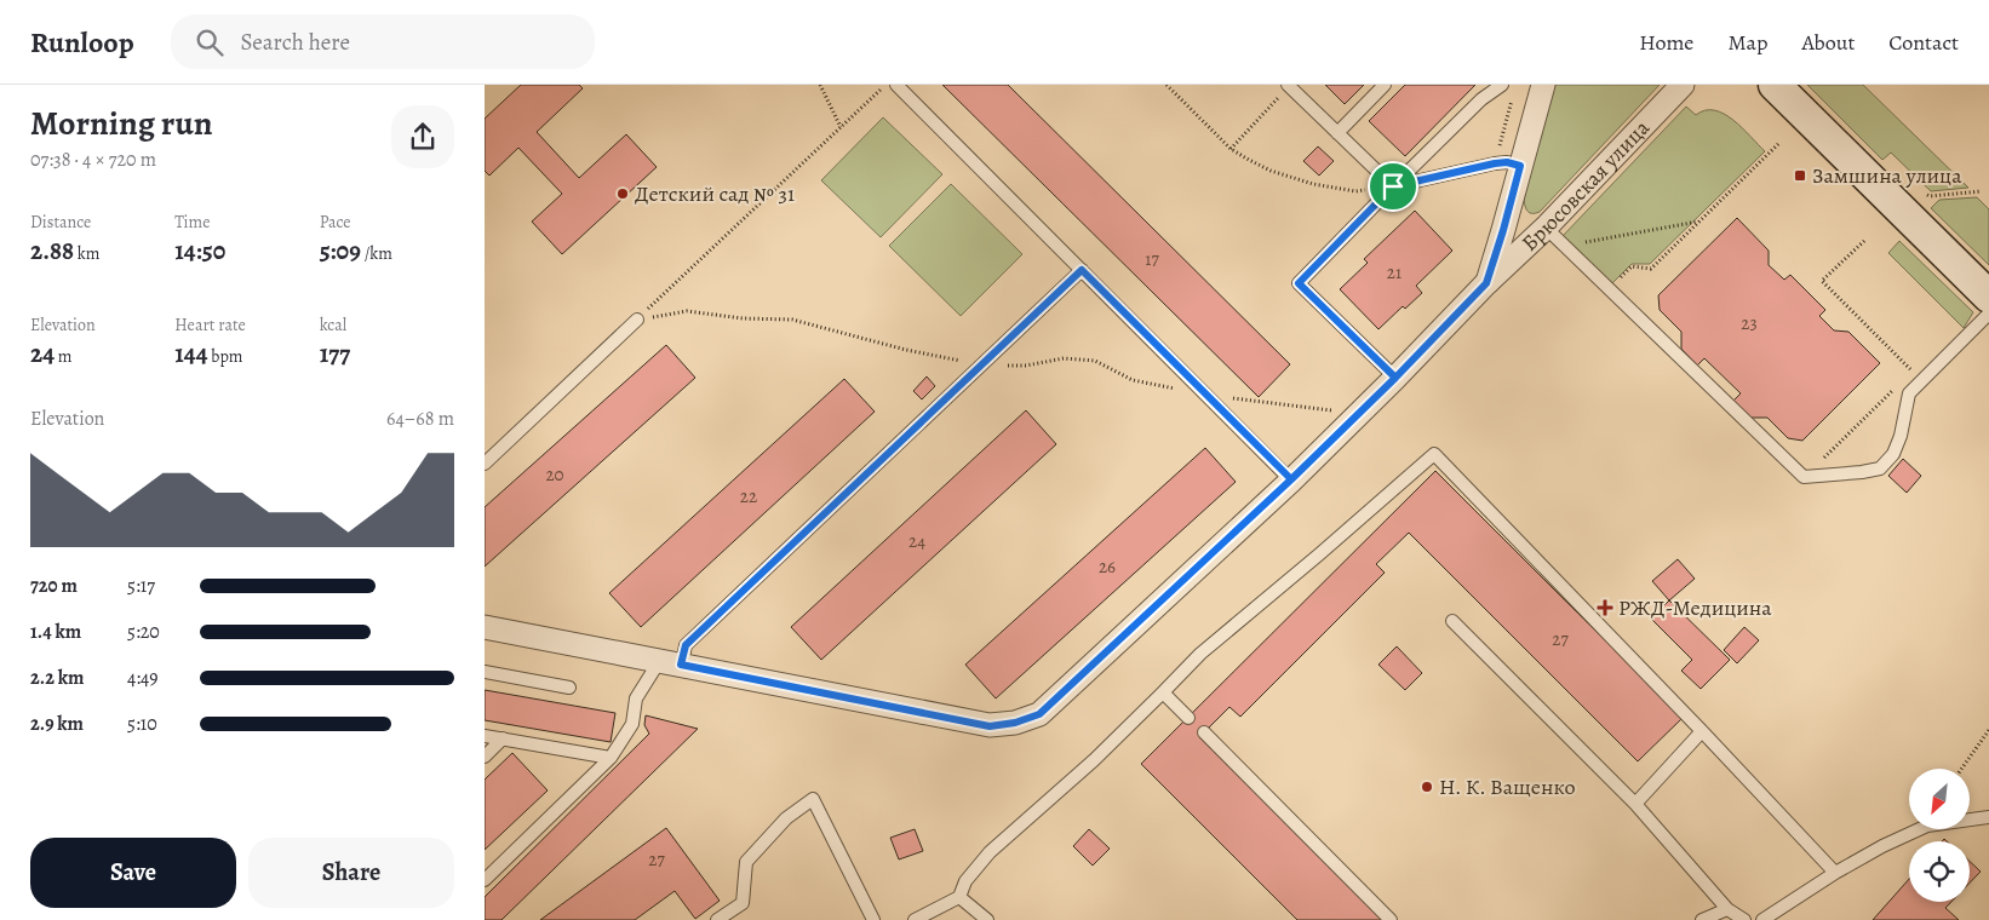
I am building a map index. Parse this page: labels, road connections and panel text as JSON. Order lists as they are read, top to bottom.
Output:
{
  "streets": {
    "street": ["Брюсовская улица"]
  },
  "places": {
    "transit": ["Замшина улица"],
    "other": ["Детский сад № 31", "Н. К. Ващенко"],
    "health": ["РЖД-Медицина"]
  },
  "house_numbers": [
    "17",
    "21",
    "23",
    "20",
    "22",
    "24",
    "26",
    "27",
    "27"
  ],
  "north": "bottom left",
  "page": {
    "header": "Runloop",
    "search": "Search here",
    "nav": [
      "Home",
      "Map",
      "About",
      "Contact"
    ],
    "heading": ["Morning run", "07:38 · 4 × 720 m"],
    "stats": [
      ["Distance", "2.88 km"],
      ["Time", "14:50"],
      ["Pace", "5:09 /km"],
      ["Elevation", "24 m"],
      ["Heart rate", "144 bpm"],
      ["kcal", "177"]
    ],
    "chart": ["Elevation", "64–68 m"],
    "list": [
      {
        "name": "720 m",
        "note": "5:17"
      },
      {
        "name": "1.4 km",
        "note": "5:20"
      },
      {
        "name": "2.2 km",
        "note": "4:49"
      },
      {
        "name": "2.9 km",
        "note": "5:10"
      }
    ],
    "buttons": ["Save", "Share"]
  }
}
